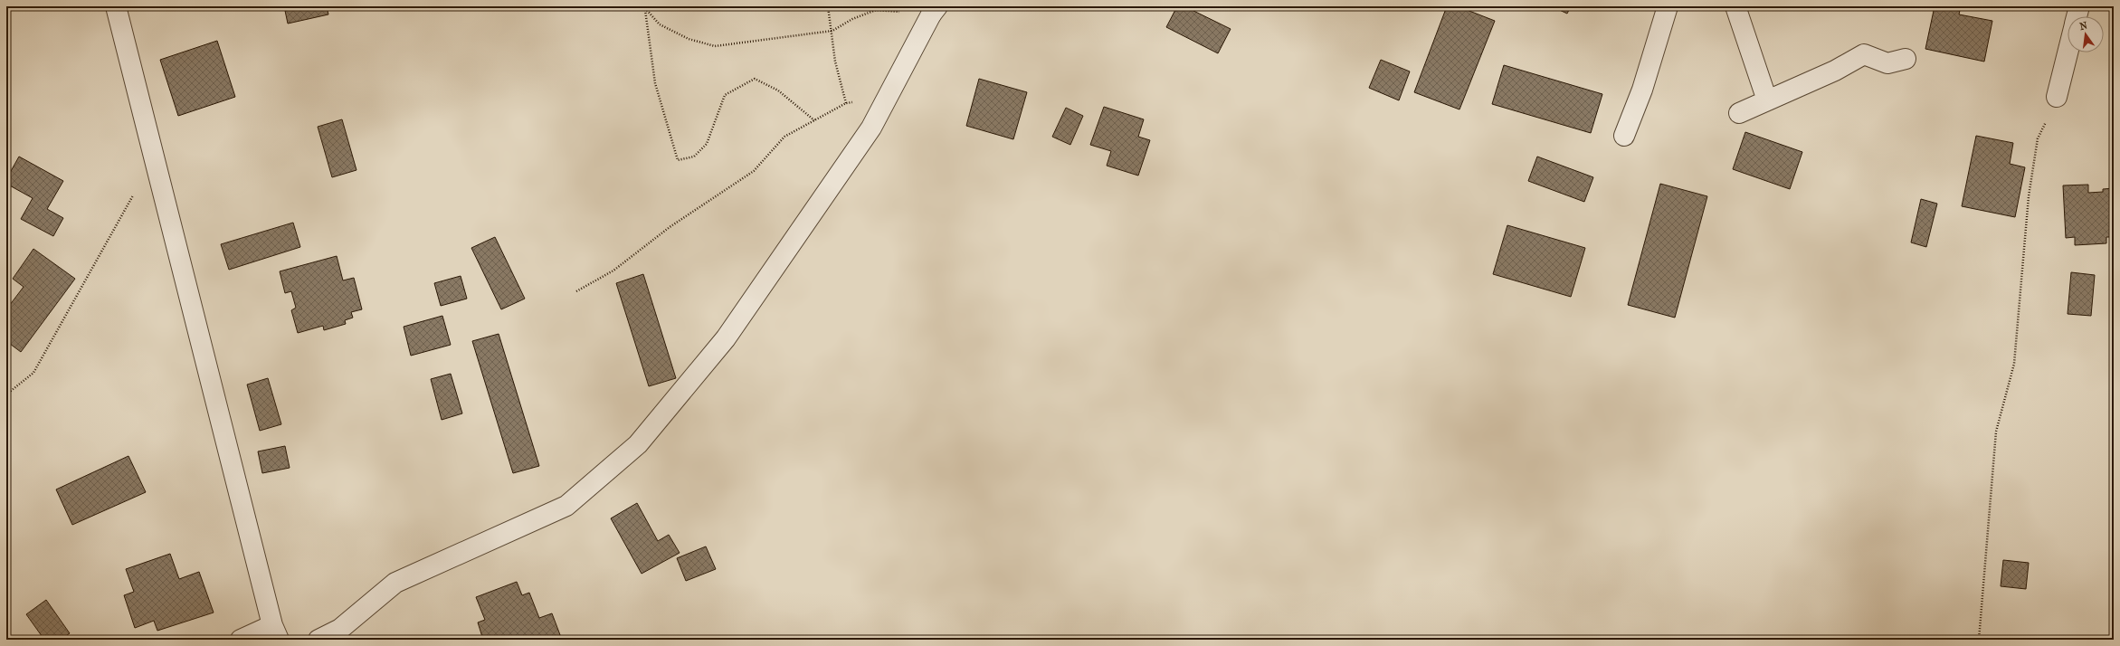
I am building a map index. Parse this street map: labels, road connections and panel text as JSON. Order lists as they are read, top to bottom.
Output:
{
  "north": "top"
}
